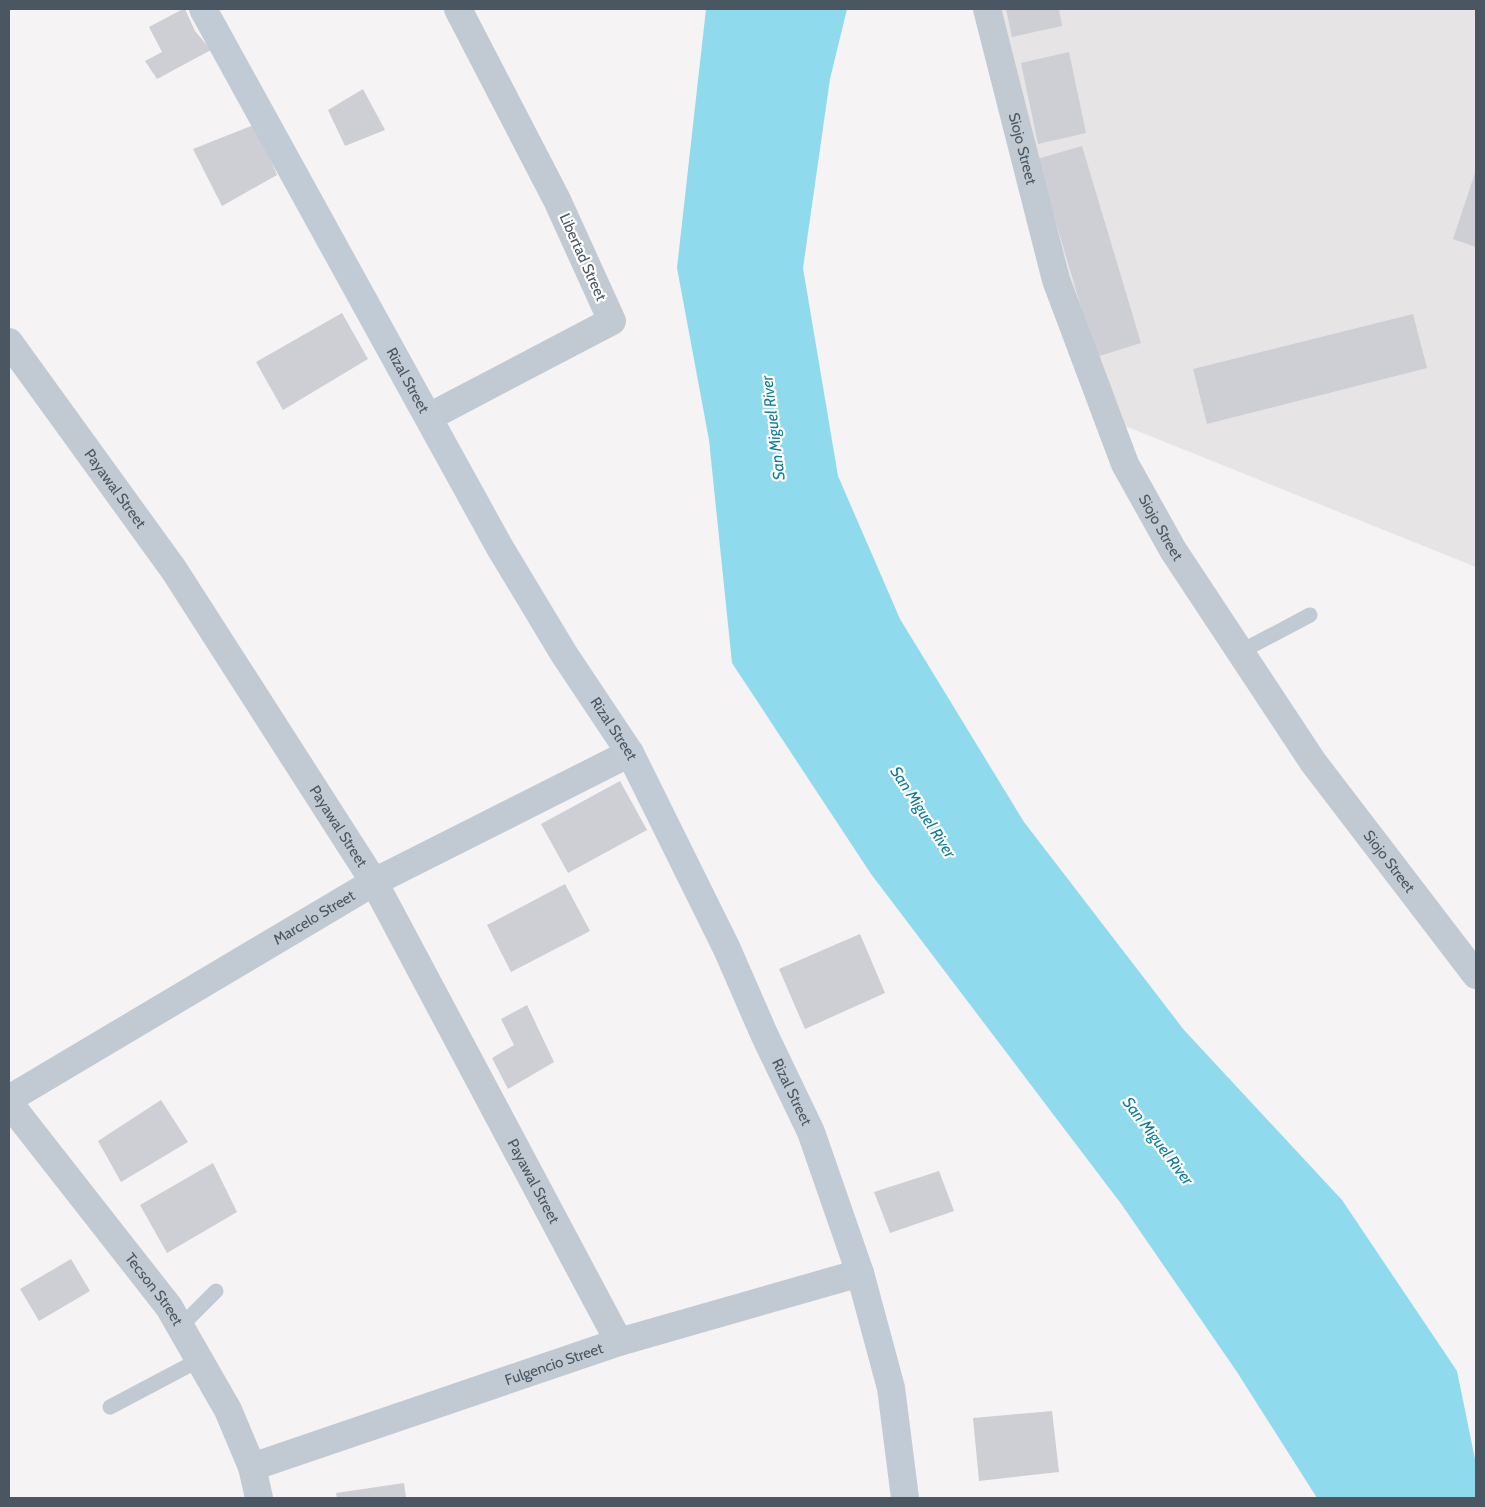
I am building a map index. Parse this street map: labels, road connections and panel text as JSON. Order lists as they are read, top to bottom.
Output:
{
  "streets": {
    "main road": ["Rizal Street"],
    "street": [
      "Siojo Street",
      "Libertad Street",
      "Payawal Street",
      "Marcelo Street",
      "Tecson Street",
      "Fulgencio Street"
    ]
  },
  "crossings": [
    ["Libertad Street", "Rizal Street"],
    ["Rizal Street", "Marcelo Street"],
    ["Rizal Street", "Fulgencio Street"],
    ["Payawal Street", "Marcelo Street"],
    ["Payawal Street", "Fulgencio Street"],
    ["Tecson Street", "Fulgencio Street"]
  ],
  "water": ["San Miguel River"]
}
